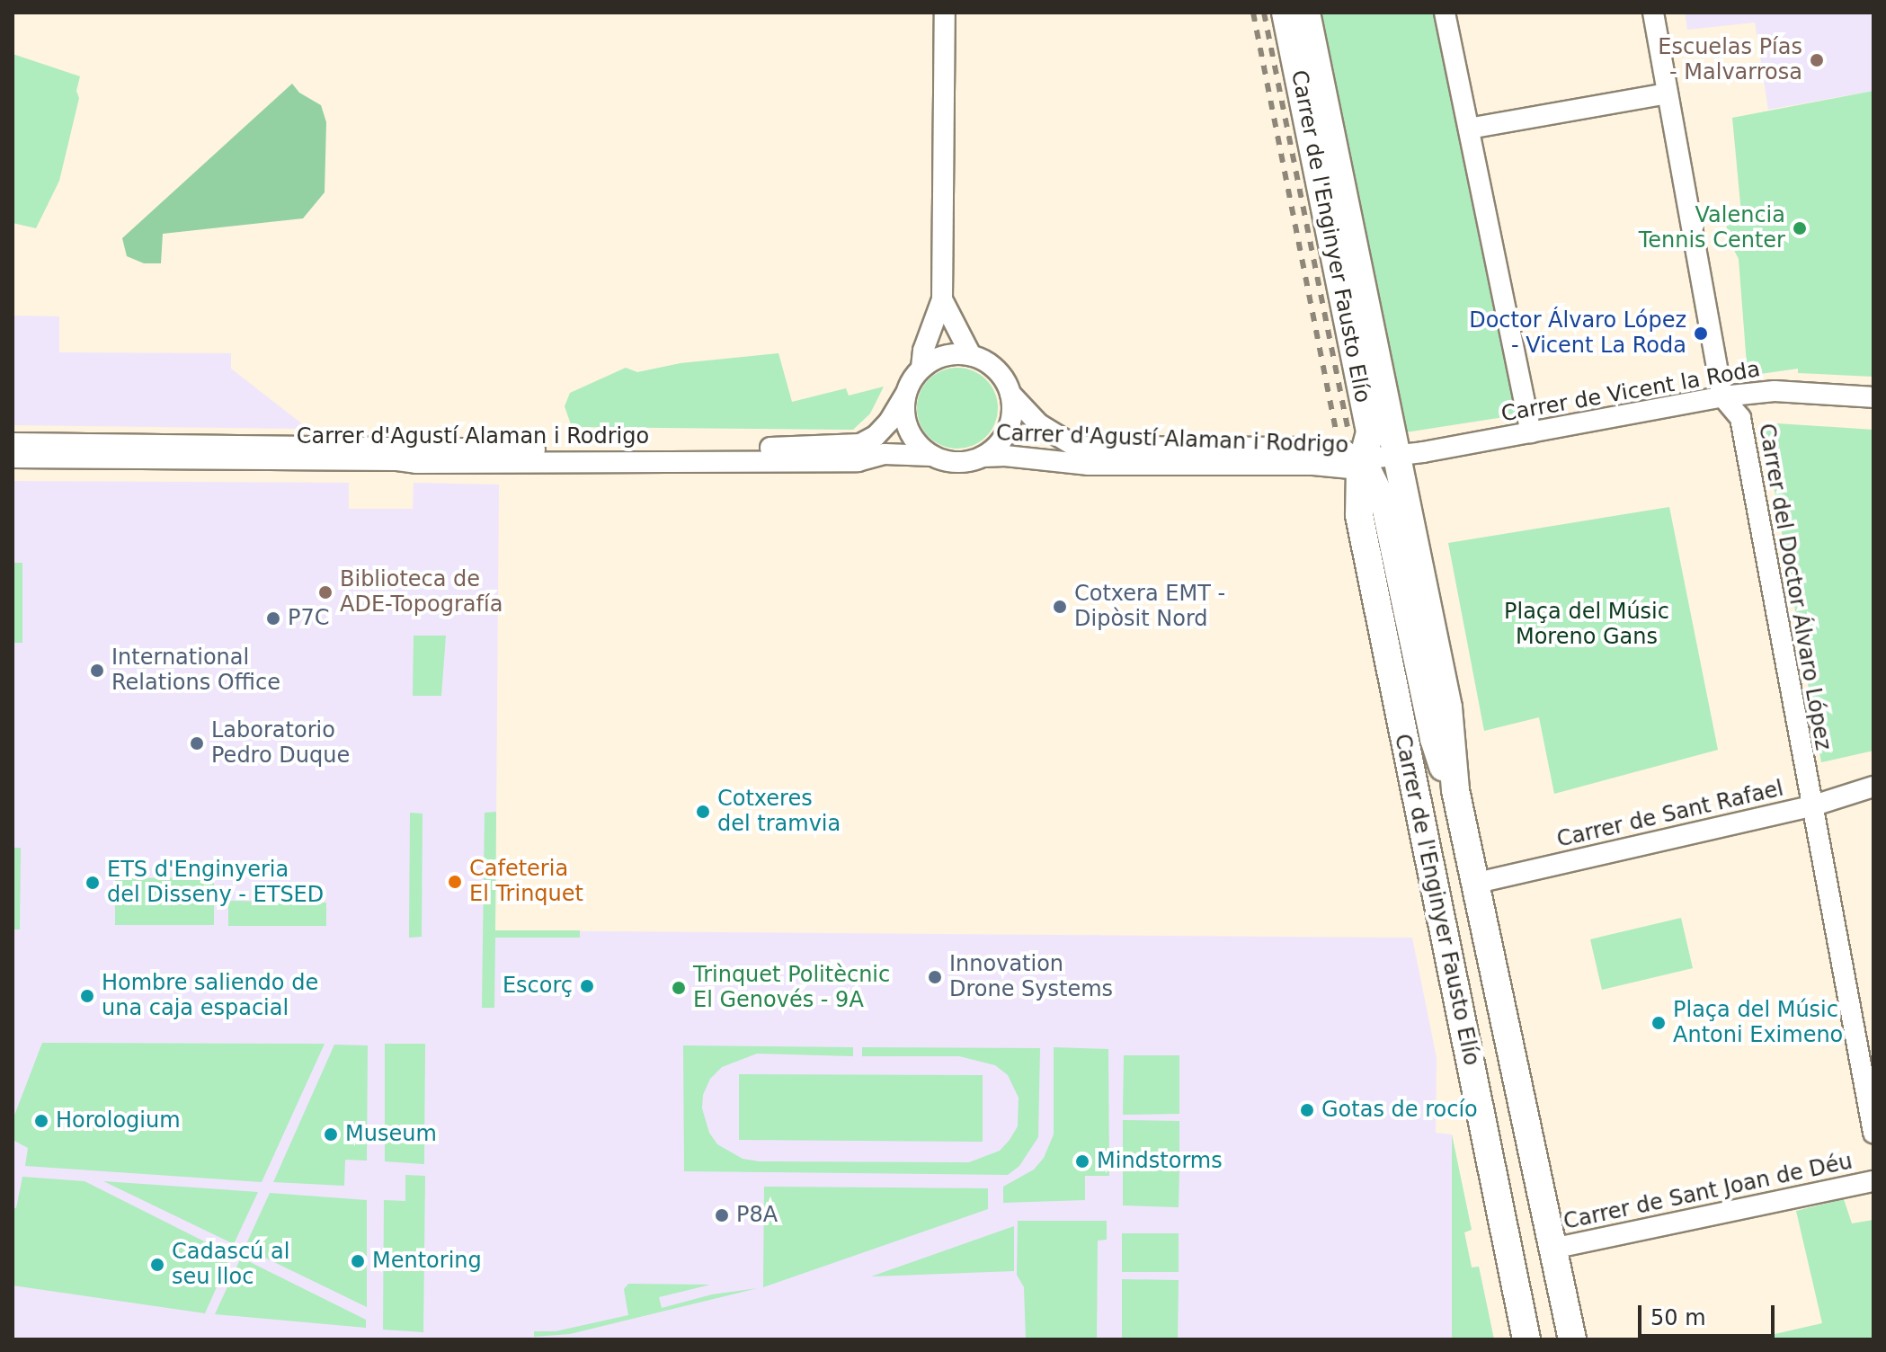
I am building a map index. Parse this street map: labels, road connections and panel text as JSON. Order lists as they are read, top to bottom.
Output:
{
  "streets": {
    "main road": ["Carrer de l'Enginyer Fausto Elío"],
    "street": [
      "Carrer de Vicent la Roda",
      "Carrer d'Agustí Alaman i Rodrigo",
      "Carrer del Doctor Álvaro López",
      "Carrer de Sant Rafael",
      "Carrer de Sant Joan de Déu"
    ]
  },
  "crossings": [
    ["Carrer de l'Enginyer Fausto Elío", "Carrer de Vicent la Roda"],
    ["Carrer de l'Enginyer Fausto Elío", "Carrer d'Agustí Alaman i Rodrigo"],
    ["Carrer de l'Enginyer Fausto Elío", "Carrer de Sant Rafael"],
    ["Carrer de l'Enginyer Fausto Elío", "Carrer de Sant Joan de Déu"],
    ["Carrer de Vicent la Roda", "Carrer del Doctor Álvaro López"],
    ["Carrer del Doctor Álvaro López", "Carrer de Sant Rafael"]
  ],
  "parks": ["Plaça del Músic Moreno Gans"],
  "places": [
    "Escuelas Pías - Malvarrosa",
    "Valencia Tennis Center",
    "Doctor Álvaro López - Vicent La Roda",
    "Biblioteca de ADE-Topografía",
    "Cotxera EMT - Dipòsit Nord",
    "P7C",
    "International Relations Office",
    "Laboratorio Pedro Duque",
    "Cotxeres del tramvia",
    "Cafeteria El Trinquet",
    "ETS d'Enginyeria del Disseny - ETSED",
    "Innovation Drone Systems",
    "Escorç",
    "Trinquet Politècnic El Genovés - 9A",
    "Hombre saliendo de una caja espacial",
    "Plaça del Músic Antoni Eximeno",
    "Gotas de rocío",
    "Horologium",
    "Museum",
    "Mindstorms",
    "P8A",
    "Mentoring",
    "Cadascú al seu lloc"
  ],
  "scale_bar": "50 m"
}
